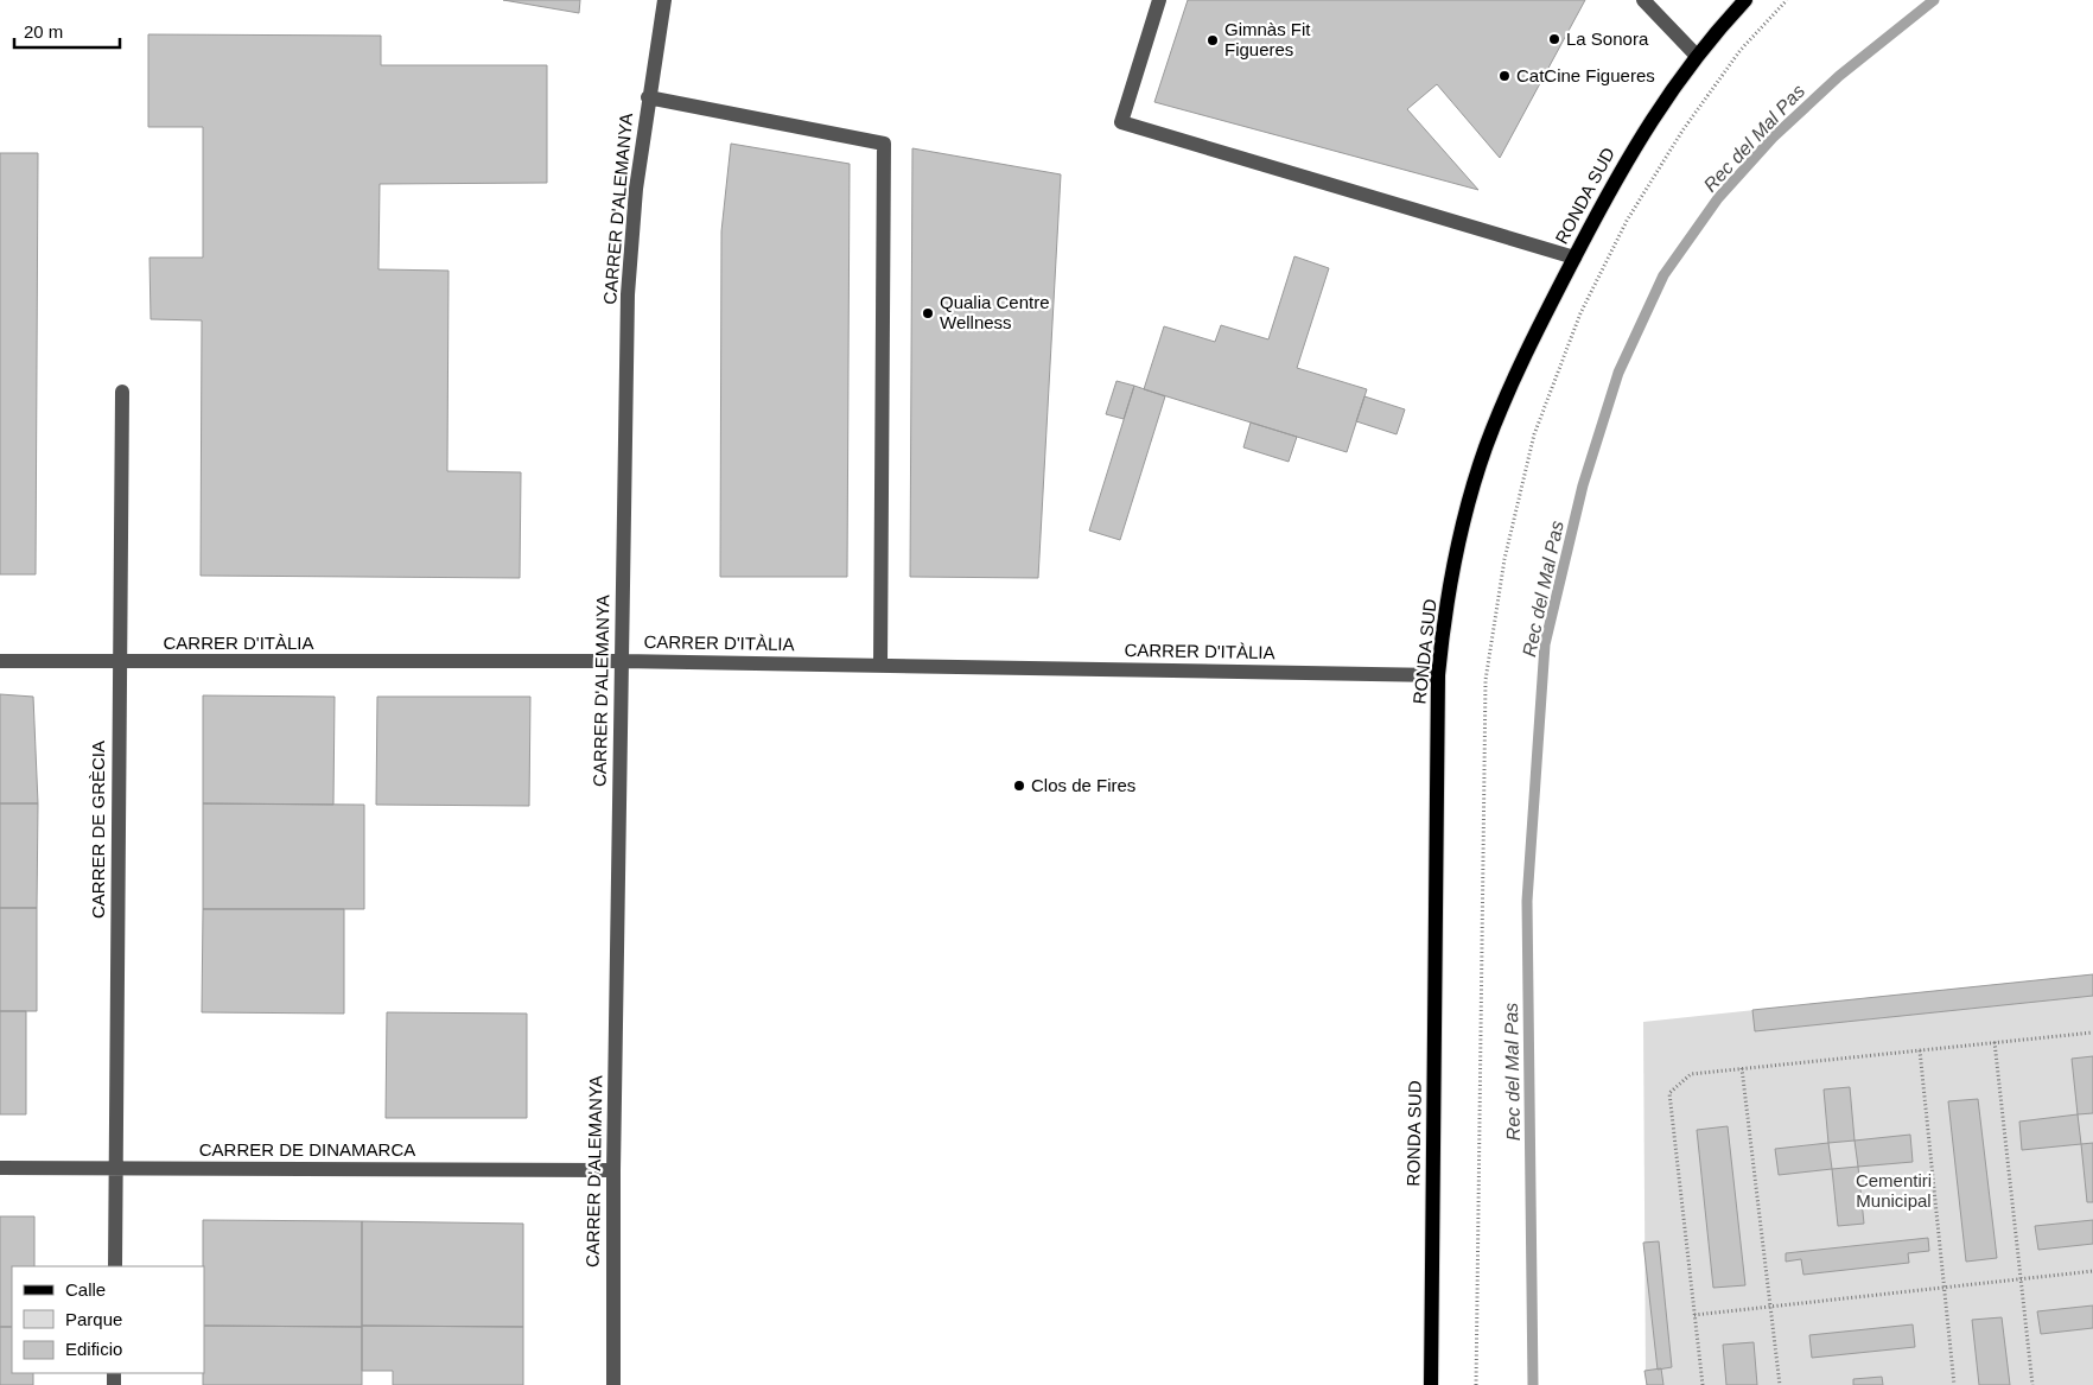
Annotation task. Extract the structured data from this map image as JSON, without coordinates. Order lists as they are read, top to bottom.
{
  "streets": {
    "main road": ["RONDA SUD"],
    "street": [
      "CARRER D'ALEMANYA",
      "CARRER D'ITÀLIA",
      "CARRER DE GRÈCIA",
      "CARRER DE DINAMARCA"
    ]
  },
  "crossings": [
    ["RONDA SUD", "CARRER D'ITÀLIA"],
    ["CARRER D'ALEMANYA", "CARRER D'ITÀLIA"],
    ["CARRER D'ALEMANYA", "CARRER DE DINAMARCA"],
    ["CARRER D'ITÀLIA", "CARRER DE GRÈCIA"],
    ["CARRER DE GRÈCIA", "CARRER DE DINAMARCA"]
  ],
  "water": ["Rec del Mal Pas"],
  "parks": ["Cementiri Municipal"],
  "places": [
    "La Sonora",
    "Gimnàs Fit Figueres",
    "CatCine Figueres",
    "Qualia Centre Wellness",
    "Clos de Fires"
  ],
  "legend": ["Calle", "Parque", "Edificio"],
  "scale_bar": "20 m"
}
